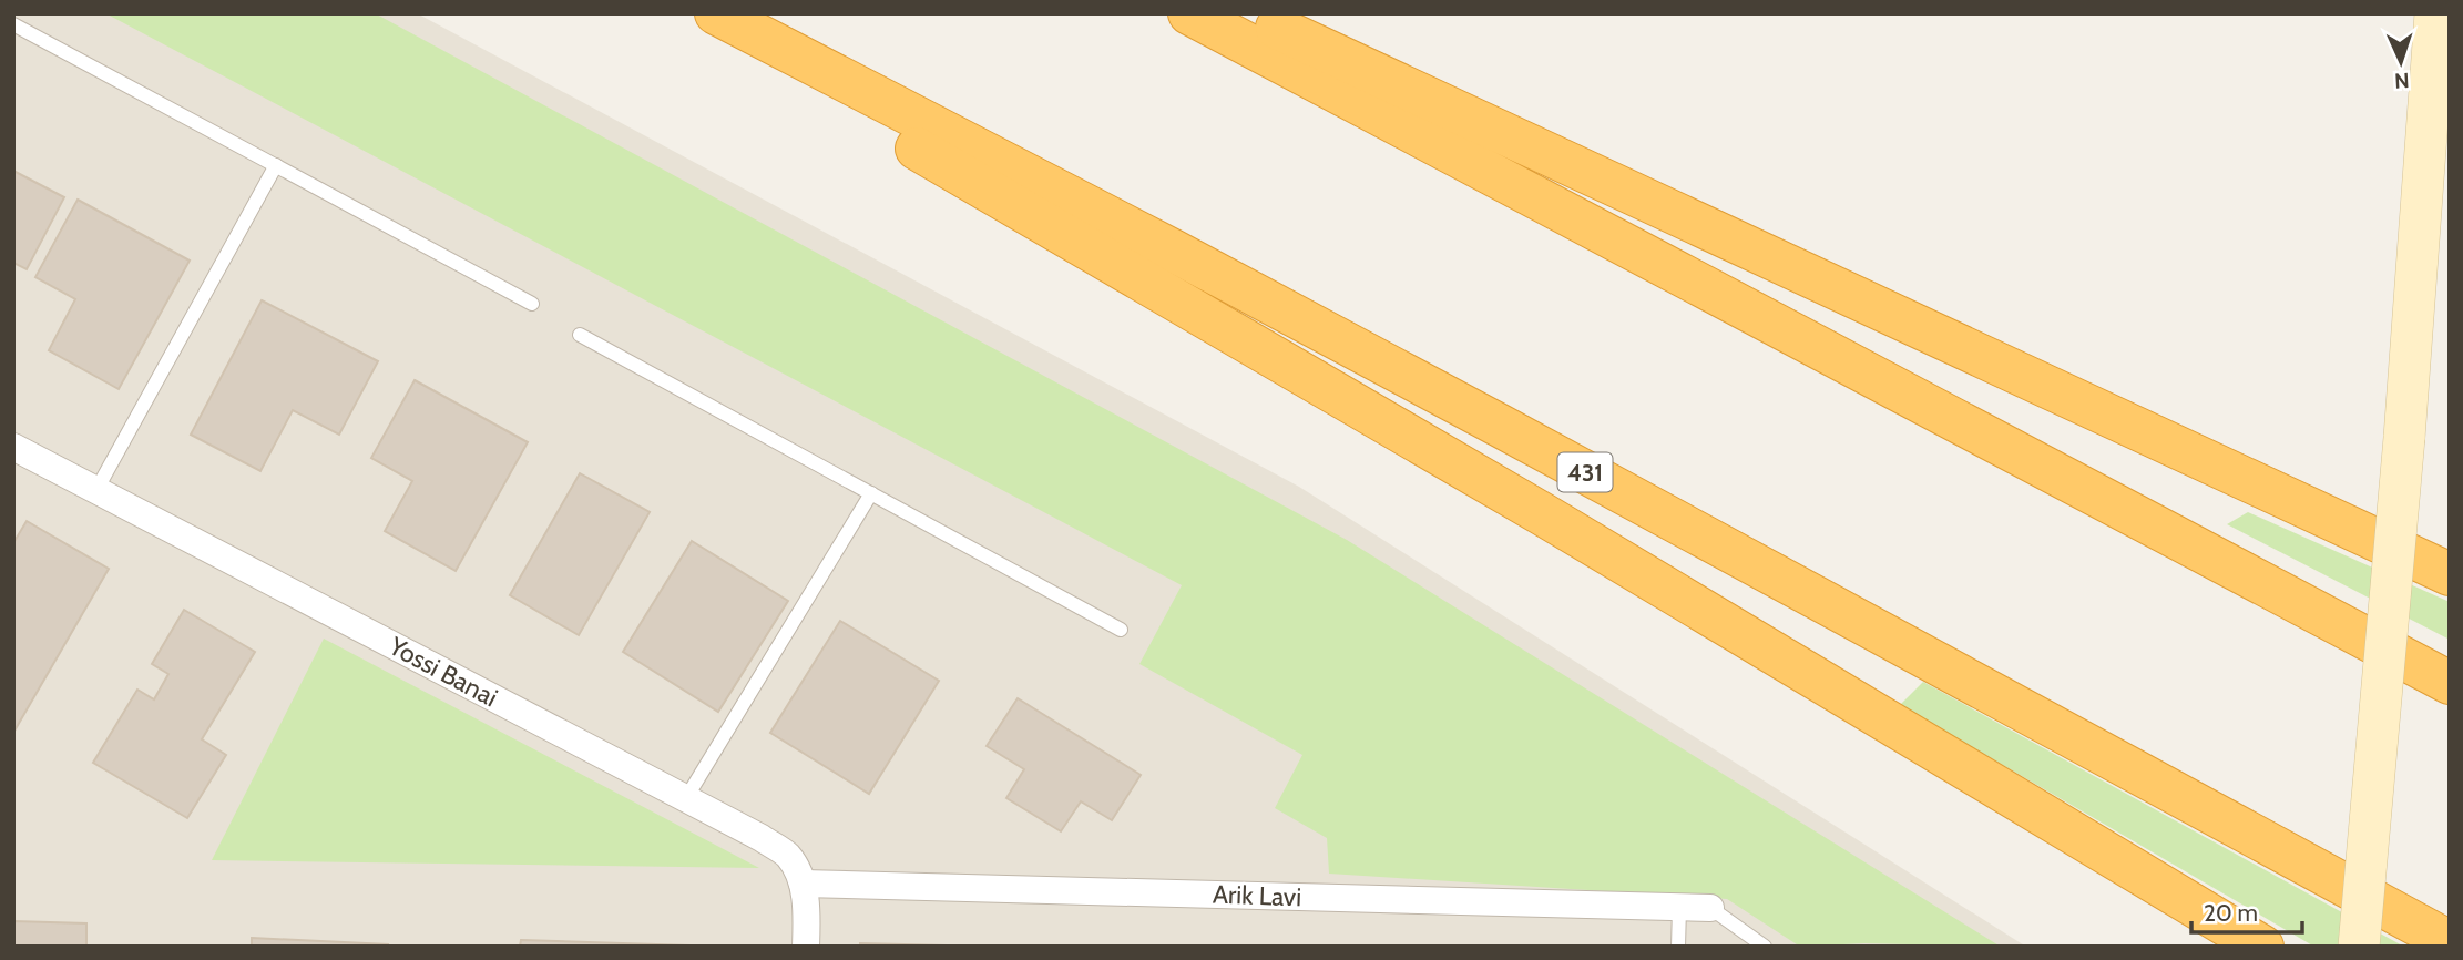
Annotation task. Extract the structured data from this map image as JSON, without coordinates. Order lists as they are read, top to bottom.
{
  "streets": {
    "highway": ["431"],
    "street": ["Yossi Banai", "Arik Lavi"]
  },
  "crossings": [
    ["Yossi Banai", "Arik Lavi"]
  ],
  "scale_bar": "20 m",
  "north": "bottom"
}
